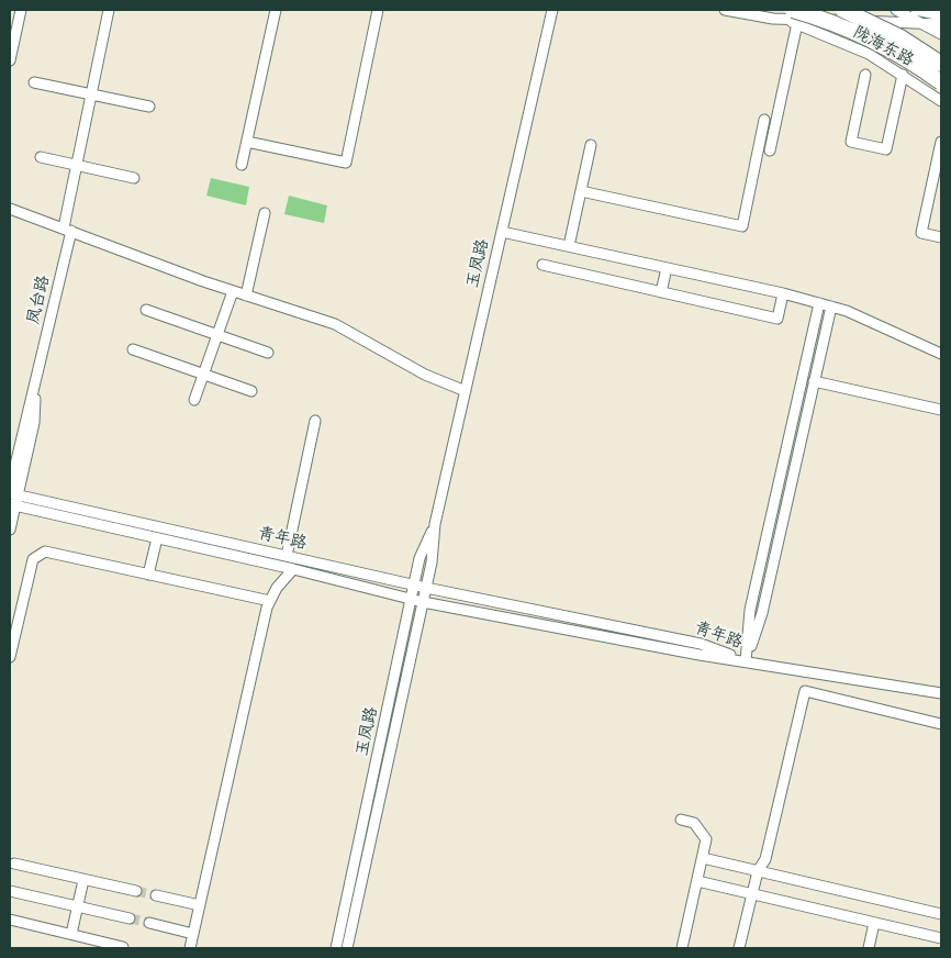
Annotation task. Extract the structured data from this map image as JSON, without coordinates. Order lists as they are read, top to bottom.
{
  "streets": {
    "street": [
      "陇海东路",
      "玉凤路",
      "凤台路",
      "青年路"
    ]
  },
  "crossings": [
    ["玉凤路", "青年路"],
    ["凤台路", "青年路"]
  ]
}
